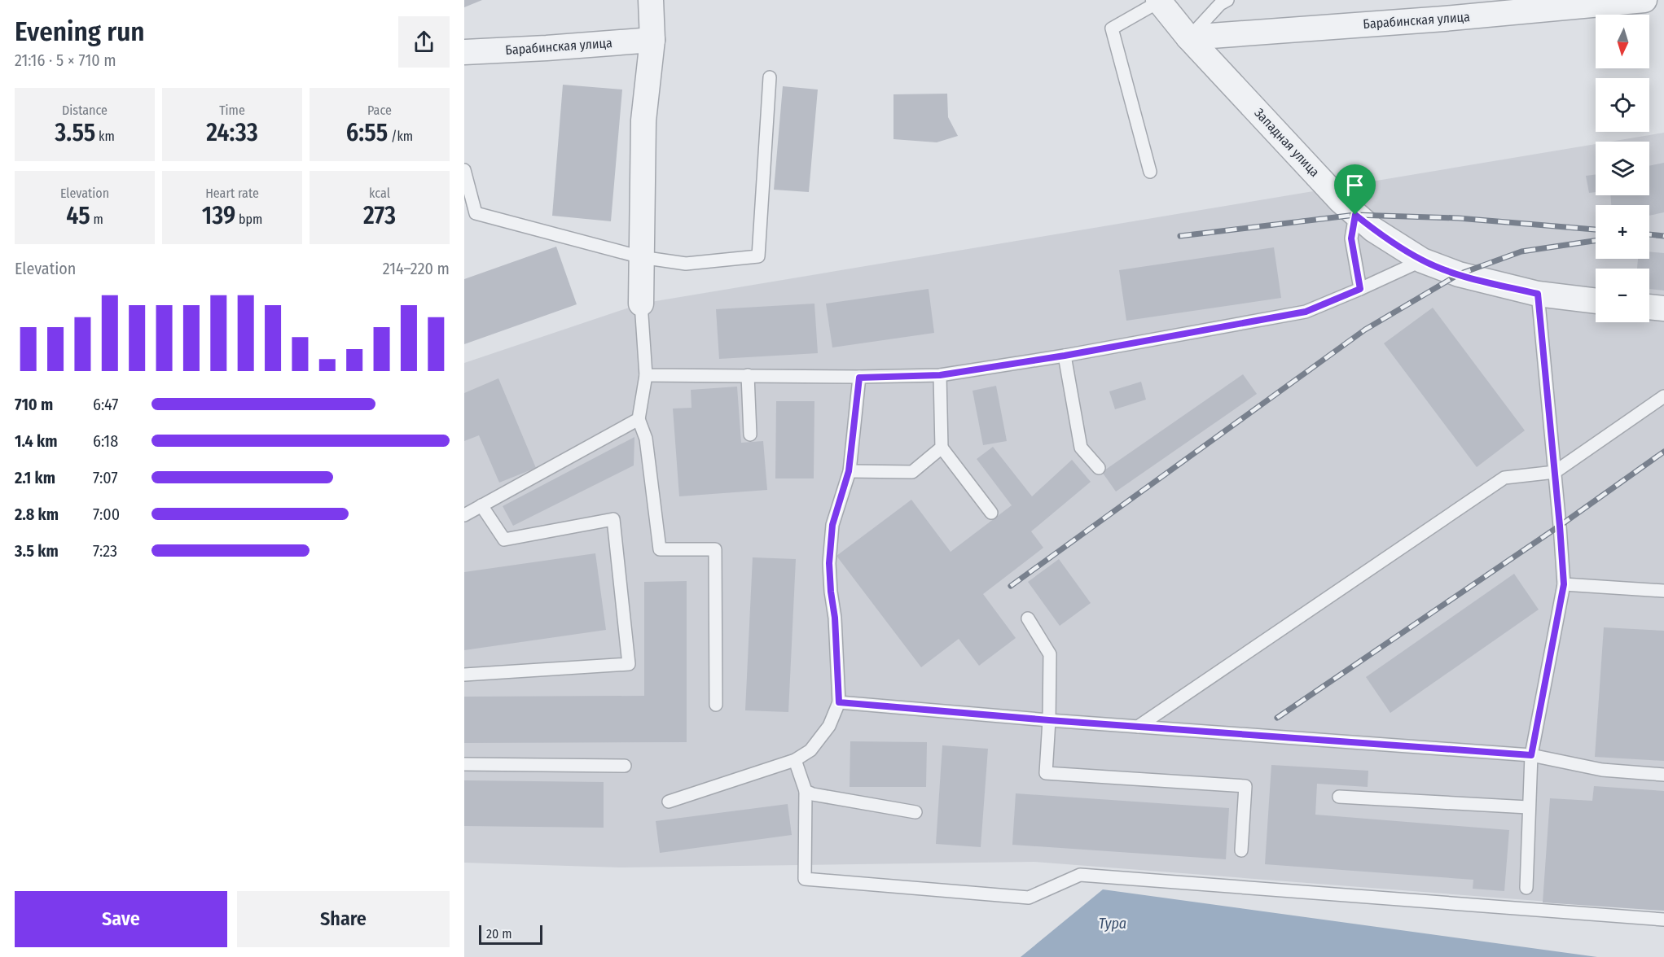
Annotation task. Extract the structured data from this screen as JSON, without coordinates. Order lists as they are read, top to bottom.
{
  "streets": {
    "street": ["Барабинская улица", "Западная улица"]
  },
  "crossings": [
    ["Барабинская улица", "Западная улица"]
  ],
  "water": ["Тура"],
  "scale_bar": "20 m",
  "north": "bottom",
  "page": {
    "heading": ["Evening run", "21:16 · 5 × 710 m"],
    "map_buttons": ["+", "−"],
    "stats": [
      ["Distance", "3.55 km"],
      ["Time", "24:33"],
      ["Pace", "6:55 /km"],
      ["Elevation", "45 m"],
      ["Heart rate", "139 bpm"],
      ["kcal", "273"]
    ],
    "chart": ["Elevation", "214–220 m"],
    "list": [
      {
        "name": "710 m",
        "note": "6:47"
      },
      {
        "name": "1.4 km",
        "note": "6:18"
      },
      {
        "name": "2.1 km",
        "note": "7:07"
      },
      {
        "name": "2.8 km",
        "note": "7:00"
      },
      {
        "name": "3.5 km",
        "note": "7:23"
      }
    ],
    "buttons": ["Save", "Share"],
    "scale": "20 m"
  }
}
